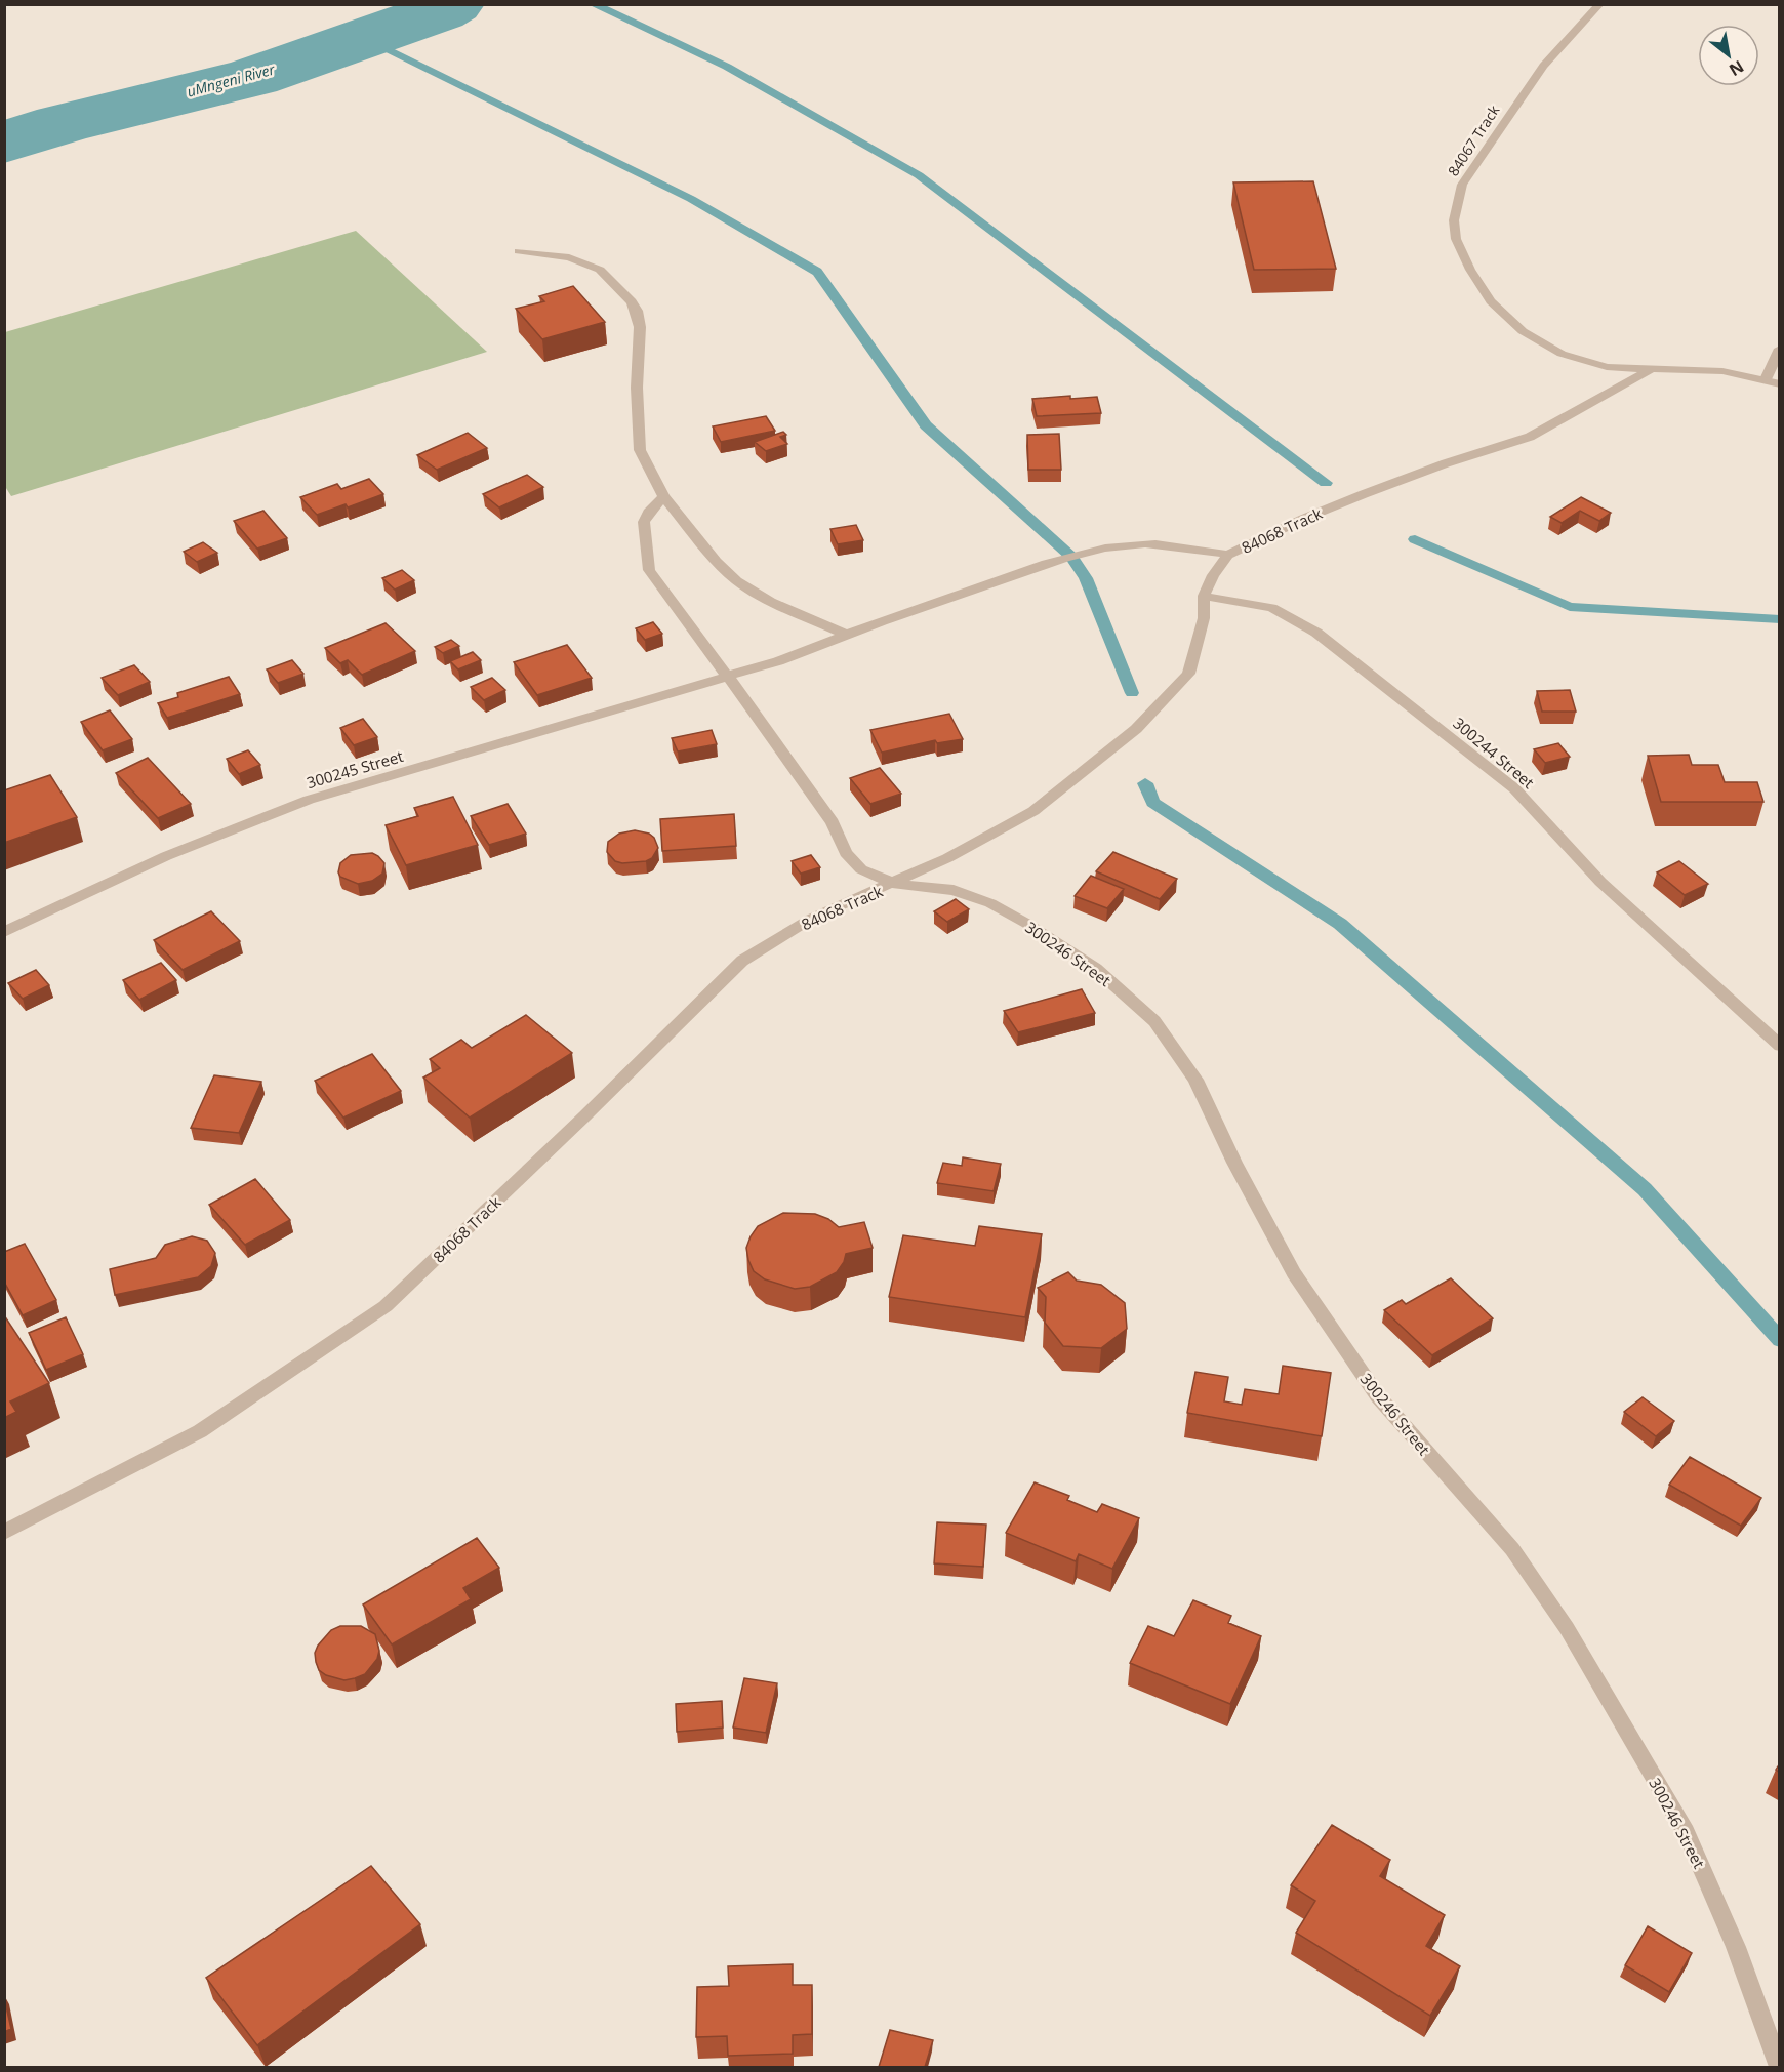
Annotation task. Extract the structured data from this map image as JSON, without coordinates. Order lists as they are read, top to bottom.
{
  "streets": {
    "street": [
      "84067 Track",
      "84068 Track",
      "300244 Street",
      "300245 Street",
      "300246 Street"
    ]
  },
  "crossings": [
    ["84067 Track", "84068 Track"],
    ["84068 Track", "300244 Street"],
    ["84068 Track", "300245 Street"],
    ["84068 Track", "300246 Street"]
  ],
  "water": ["uMngeni River"],
  "north": "bottom right"
}
